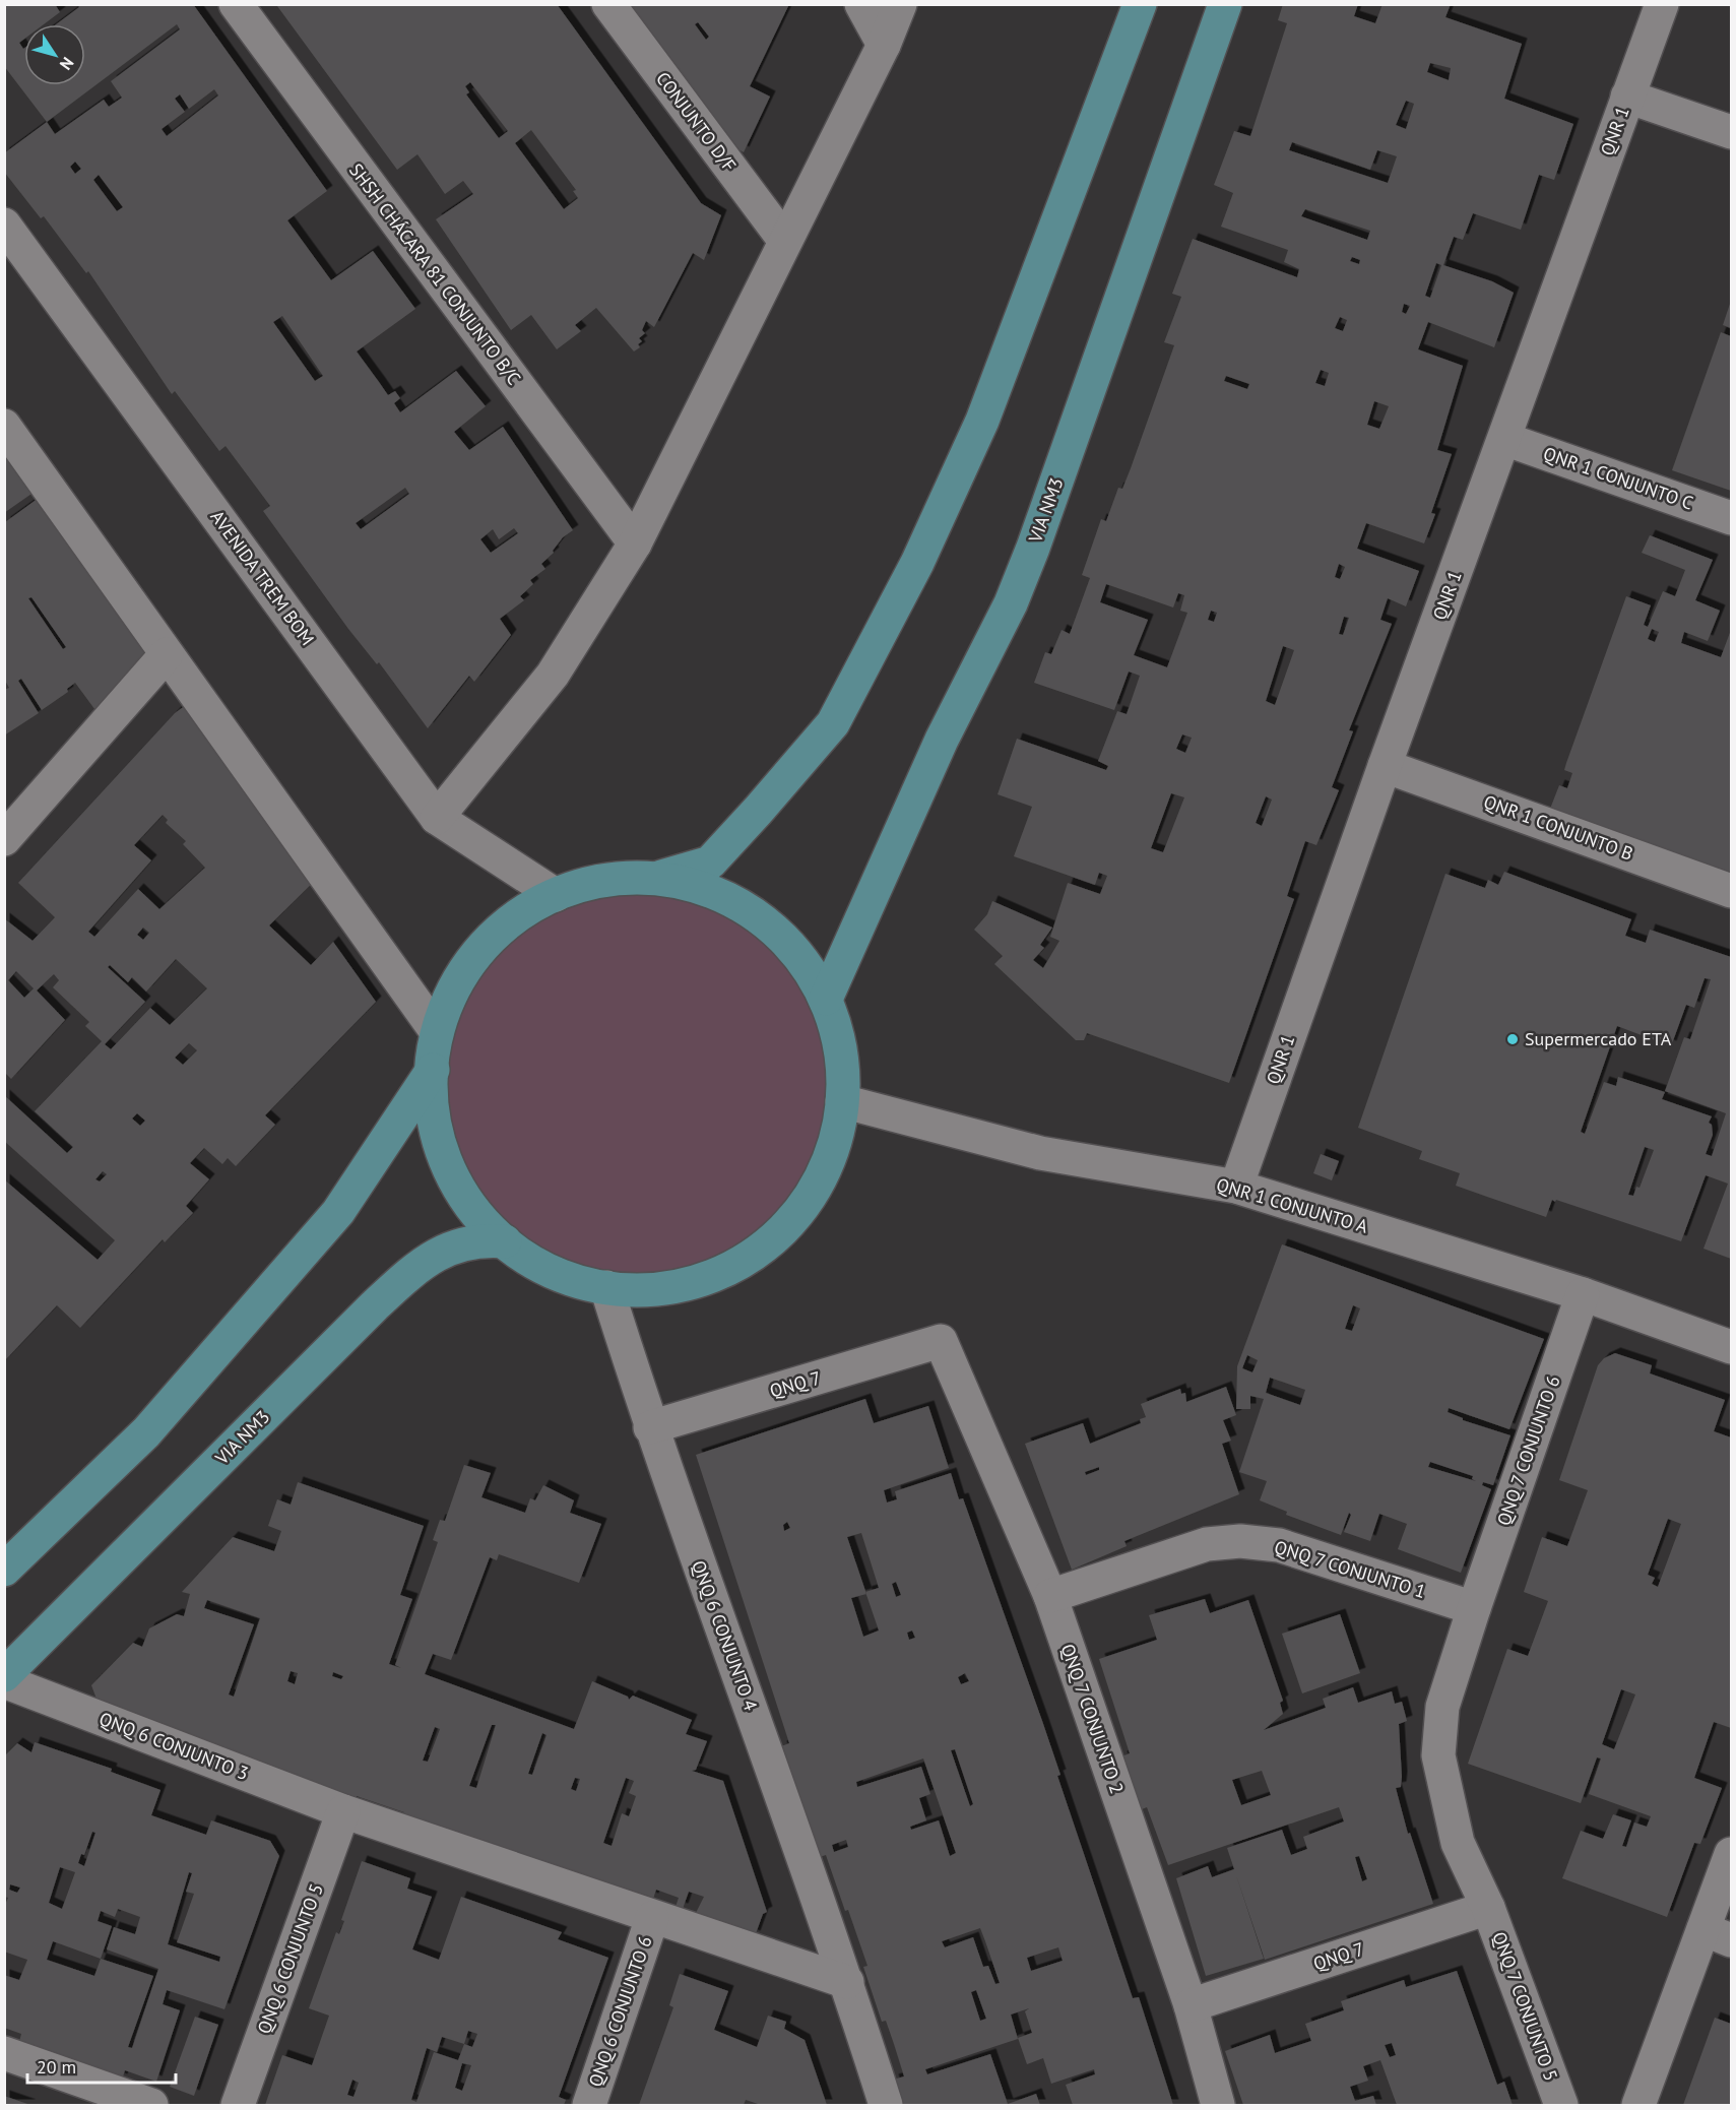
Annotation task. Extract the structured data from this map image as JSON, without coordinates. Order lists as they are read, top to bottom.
{
  "streets": {
    "main road": ["VIA NM3"],
    "street": [
      "CONJUNTO D/F",
      "QNR 1",
      "SHSH CHÁCARA 81 CONJUNTO B/C",
      "QNR 1 CONJUNTO C",
      "AVENIDA TREM BOM",
      "QNR 1 CONJUNTO B",
      "QNR 1 CONJUNTO A",
      "QNQ 7",
      "QNQ 7 CONJUNTO 6",
      "QNQ 7 CONJUNTO 1",
      "QNQ 6 CONJUNTO 4",
      "QNQ 7 CONJUNTO 2",
      "QNQ 6 CONJUNTO 3",
      "QNQ 6 CONJUNTO 5",
      "QNQ 7 CONJUNTO 5",
      "QNQ 6 CONJUNTO 6"
    ]
  },
  "crossings": [
    ["QNR 1", "QNR 1 CONJUNTO C"],
    ["QNR 1", "QNR 1 CONJUNTO B"],
    ["QNR 1", "QNR 1 CONJUNTO A"],
    ["QNR 1 CONJUNTO A", "QNQ 7 CONJUNTO 6"],
    ["QNQ 7", "QNQ 7 CONJUNTO 6"],
    ["QNQ 7", "QNQ 6 CONJUNTO 4"],
    ["QNQ 7", "QNQ 7 CONJUNTO 2"],
    ["QNQ 7", "QNQ 7 CONJUNTO 5"],
    ["QNQ 7 CONJUNTO 6", "QNQ 7 CONJUNTO 1"],
    ["QNQ 7 CONJUNTO 6", "QNQ 7 CONJUNTO 5"],
    ["QNQ 7 CONJUNTO 1", "QNQ 7 CONJUNTO 2"],
    ["QNQ 6 CONJUNTO 3", "QNQ 6 CONJUNTO 5"]
  ],
  "places": ["Supermercado ETA"],
  "scale_bar": "20 m",
  "north": "bottom right"
}
